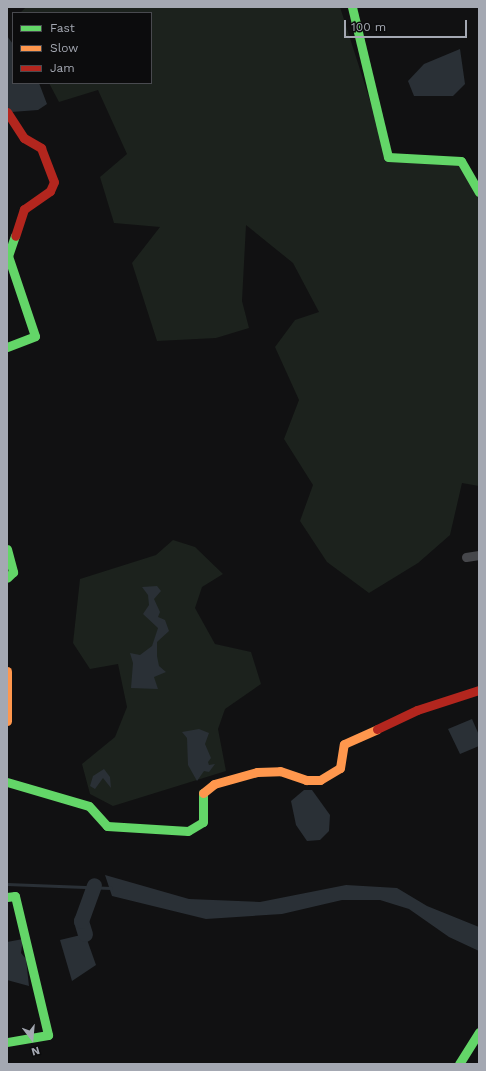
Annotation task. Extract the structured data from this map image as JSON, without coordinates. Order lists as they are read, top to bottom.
{
  "legend": ["Fast", "Slow", "Jam"],
  "scale_bar": "100 m",
  "north": "bottom"
}
